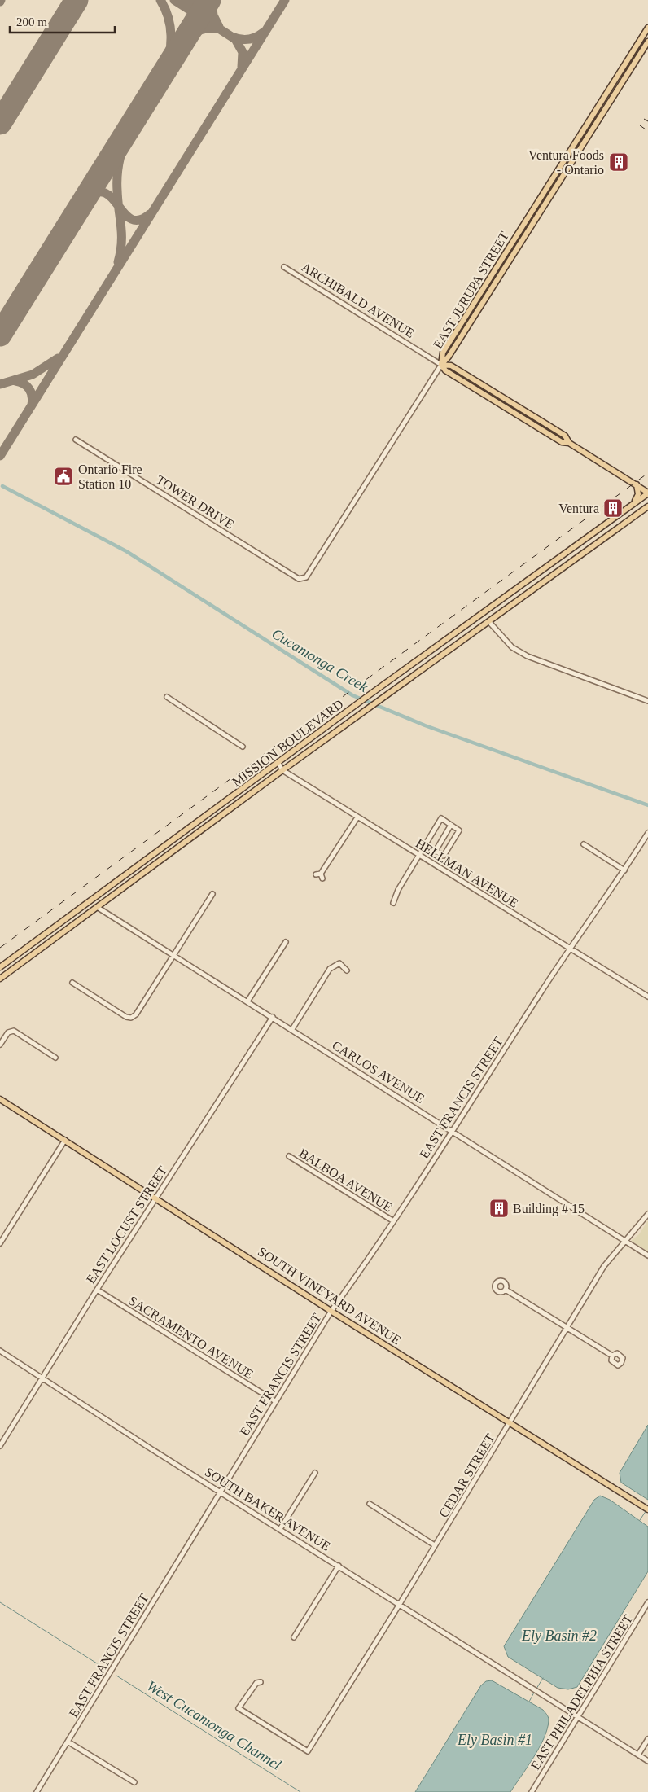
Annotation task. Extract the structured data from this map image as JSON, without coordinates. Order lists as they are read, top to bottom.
{
  "streets": {
    "main road": [
      "EAST JURUPA STREET",
      "ARCHIBALD AVENUE",
      "MISSION BOULEVARD",
      "SOUTH VINEYARD AVENUE"
    ],
    "street": [
      "TOWER DRIVE",
      "HELLMAN AVENUE",
      "CARLOS AVENUE",
      "EAST FRANCIS STREET",
      "BALBOA AVENUE",
      "EAST LOCUST STREET",
      "SACRAMENTO AVENUE",
      "CEDAR STREET",
      "SOUTH BAKER AVENUE",
      "EAST PHILADELPHIA STREET"
    ]
  },
  "crossings": [
    ["EAST JURUPA STREET", "ARCHIBALD AVENUE"],
    ["EAST JURUPA STREET", "TOWER DRIVE"],
    ["ARCHIBALD AVENUE", "TOWER DRIVE"],
    ["ARCHIBALD AVENUE", "MISSION BOULEVARD"],
    ["MISSION BOULEVARD", "HELLMAN AVENUE"],
    ["MISSION BOULEVARD", "CARLOS AVENUE"],
    ["HELLMAN AVENUE", "EAST FRANCIS STREET"],
    ["CARLOS AVENUE", "EAST FRANCIS STREET"],
    ["CARLOS AVENUE", "EAST LOCUST STREET"],
    ["CARLOS AVENUE", "CEDAR STREET"],
    ["EAST FRANCIS STREET", "BALBOA AVENUE"],
    ["EAST FRANCIS STREET", "SOUTH VINEYARD AVENUE"],
    ["EAST FRANCIS STREET", "SACRAMENTO AVENUE"],
    ["EAST FRANCIS STREET", "SOUTH BAKER AVENUE"],
    ["EAST LOCUST STREET", "SOUTH VINEYARD AVENUE"],
    ["EAST LOCUST STREET", "SACRAMENTO AVENUE"],
    ["EAST LOCUST STREET", "SOUTH BAKER AVENUE"],
    ["SOUTH VINEYARD AVENUE", "CEDAR STREET"],
    ["CEDAR STREET", "SOUTH BAKER AVENUE"],
    ["SOUTH BAKER AVENUE", "EAST PHILADELPHIA STREET"]
  ],
  "water": [
    "Cucamonga Creek",
    "Ely Basin #2",
    "West Cucamonga Channel",
    "Ely Basin #1"
  ],
  "places": {
    "building": ["Ventura Foods - Ontario", "Ventura", "Building # 15"],
    "public building": ["Ontario Fire Station 10"]
  },
  "scale_bar": "200 m"
}
